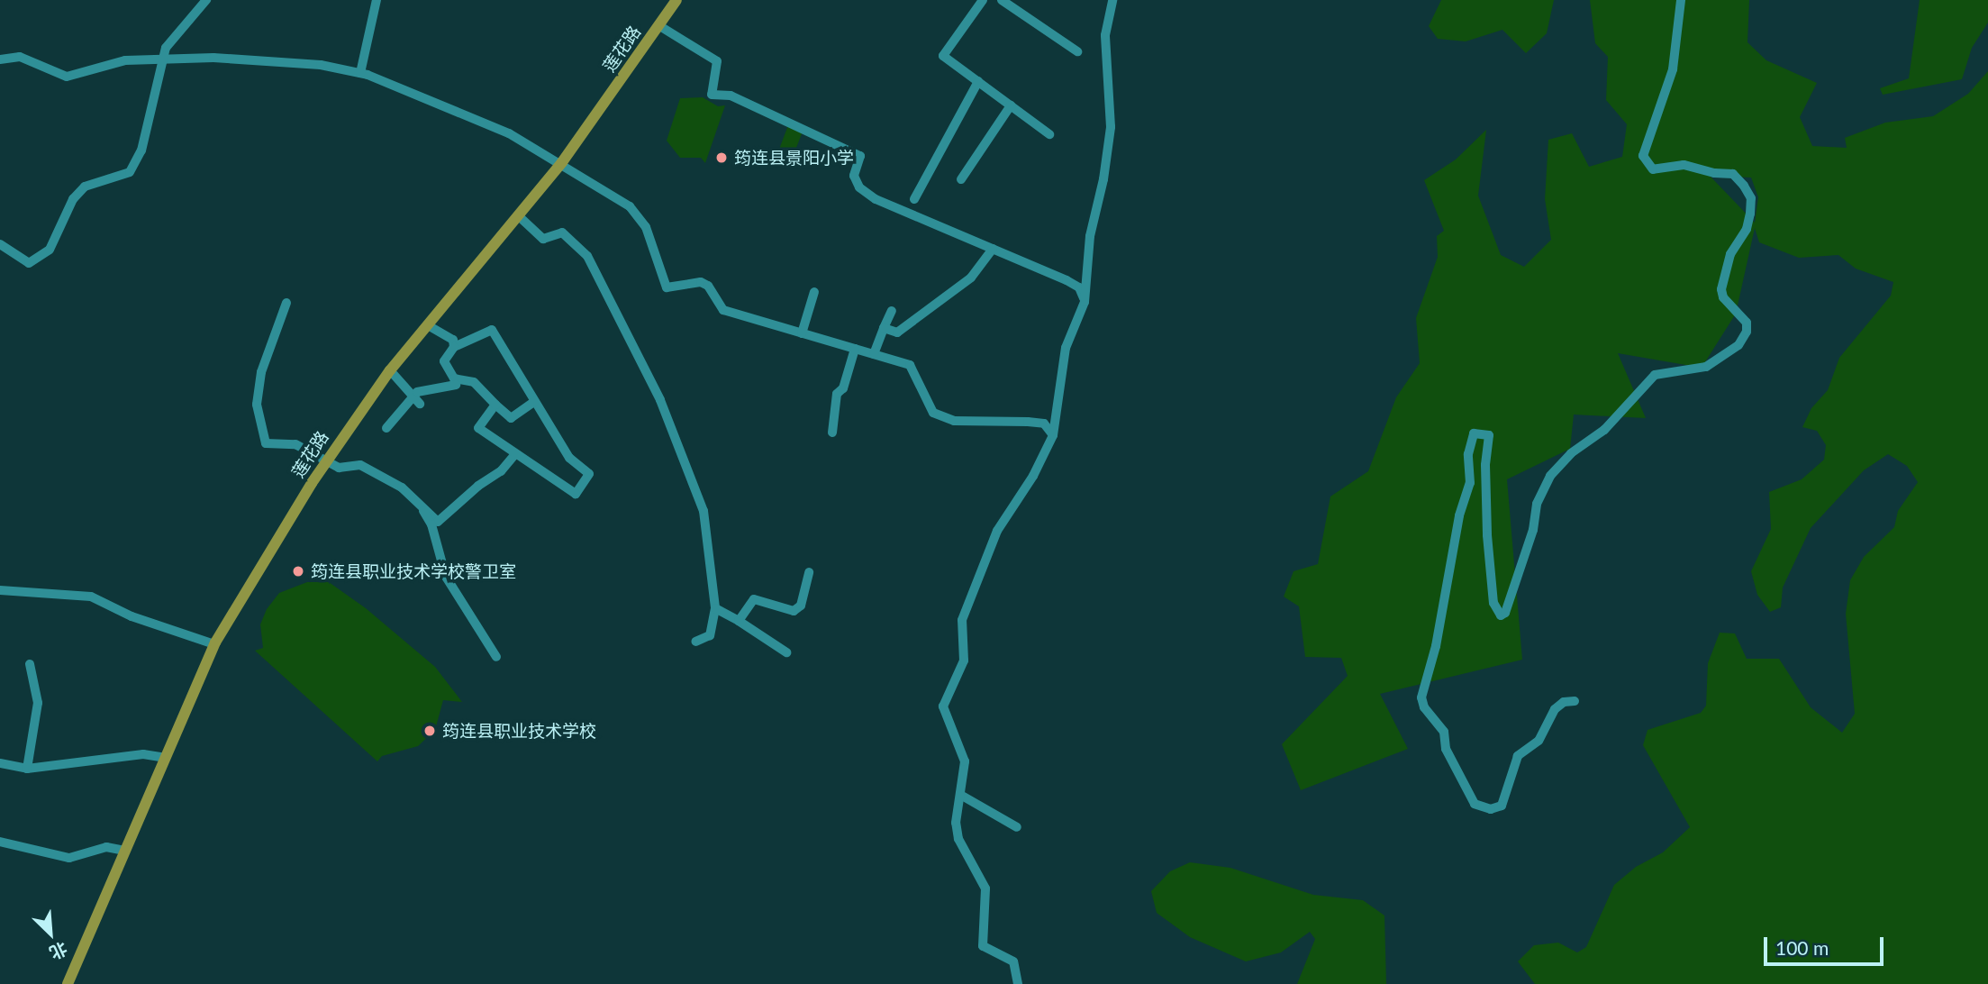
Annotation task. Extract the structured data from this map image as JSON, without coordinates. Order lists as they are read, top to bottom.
{
  "streets": {
    "main road": ["莲花路"]
  },
  "places": ["筠连县景阳小学", "筠连县职业技术学校警卫室", "筠连县职业技术学校"],
  "scale_bar": "100 m",
  "north": "bottom right"
}
